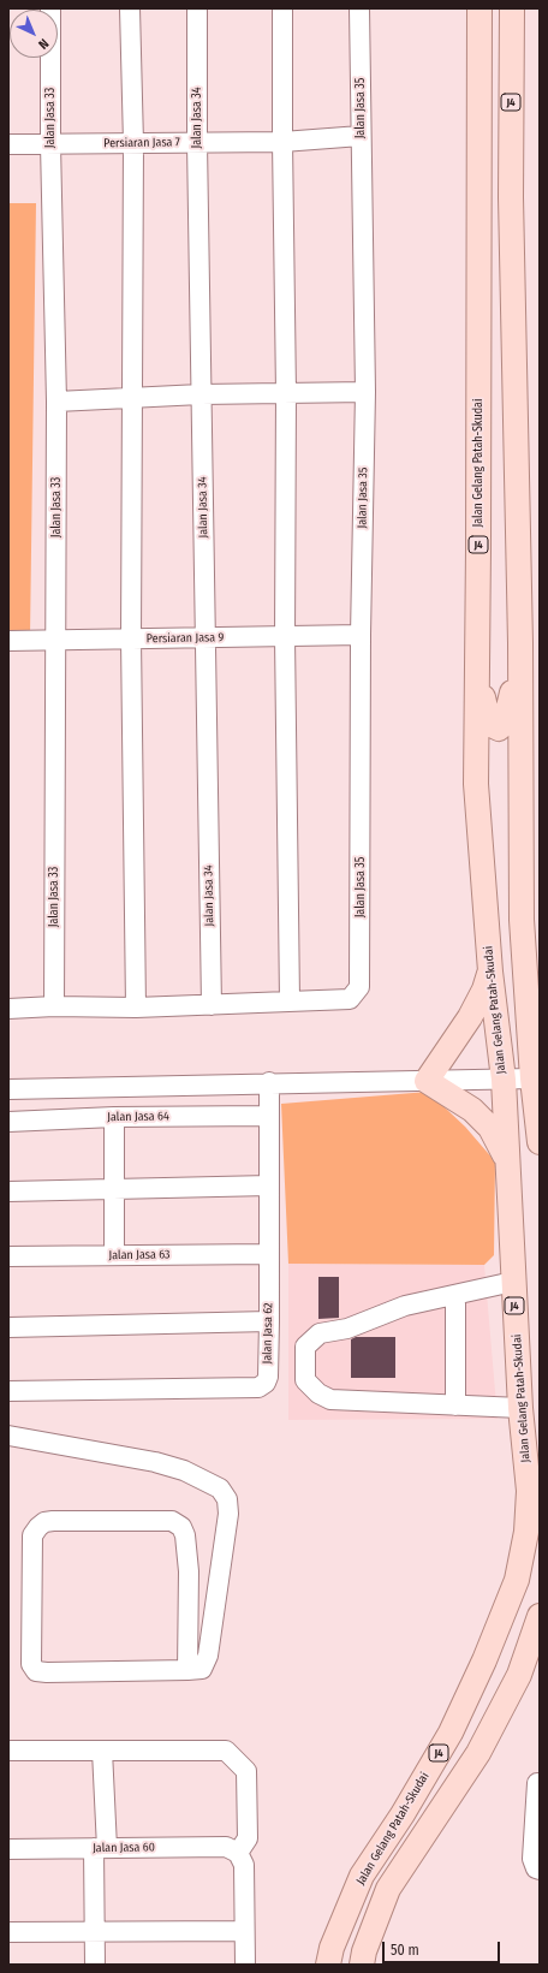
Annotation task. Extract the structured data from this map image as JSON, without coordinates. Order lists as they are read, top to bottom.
{
  "streets": {
    "main road": ["J4", "Jalan Gelang Patah-Skudai"],
    "street": [
      "Jalan Jasa 35",
      "Jalan Jasa 33",
      "Jalan Jasa 34",
      "Persiaran Jasa 7",
      "Persiaran Jasa 9",
      "Jalan Jasa 64",
      "Jalan Jasa 63",
      "Jalan Jasa 62",
      "Jalan Jasa 60"
    ]
  },
  "crossings": [
    ["Jalan Jasa 35", "Persiaran Jasa 7"],
    ["Jalan Jasa 35", "Persiaran Jasa 9"],
    ["Jalan Jasa 33", "Persiaran Jasa 7"],
    ["Jalan Jasa 33", "Persiaran Jasa 9"],
    ["Jalan Jasa 34", "Persiaran Jasa 7"],
    ["Jalan Jasa 34", "Persiaran Jasa 9"],
    ["Jalan Jasa 64", "Jalan Jasa 62"],
    ["Jalan Jasa 63", "Jalan Jasa 62"]
  ],
  "scale_bar": "50 m",
  "north": "bottom right"
}
